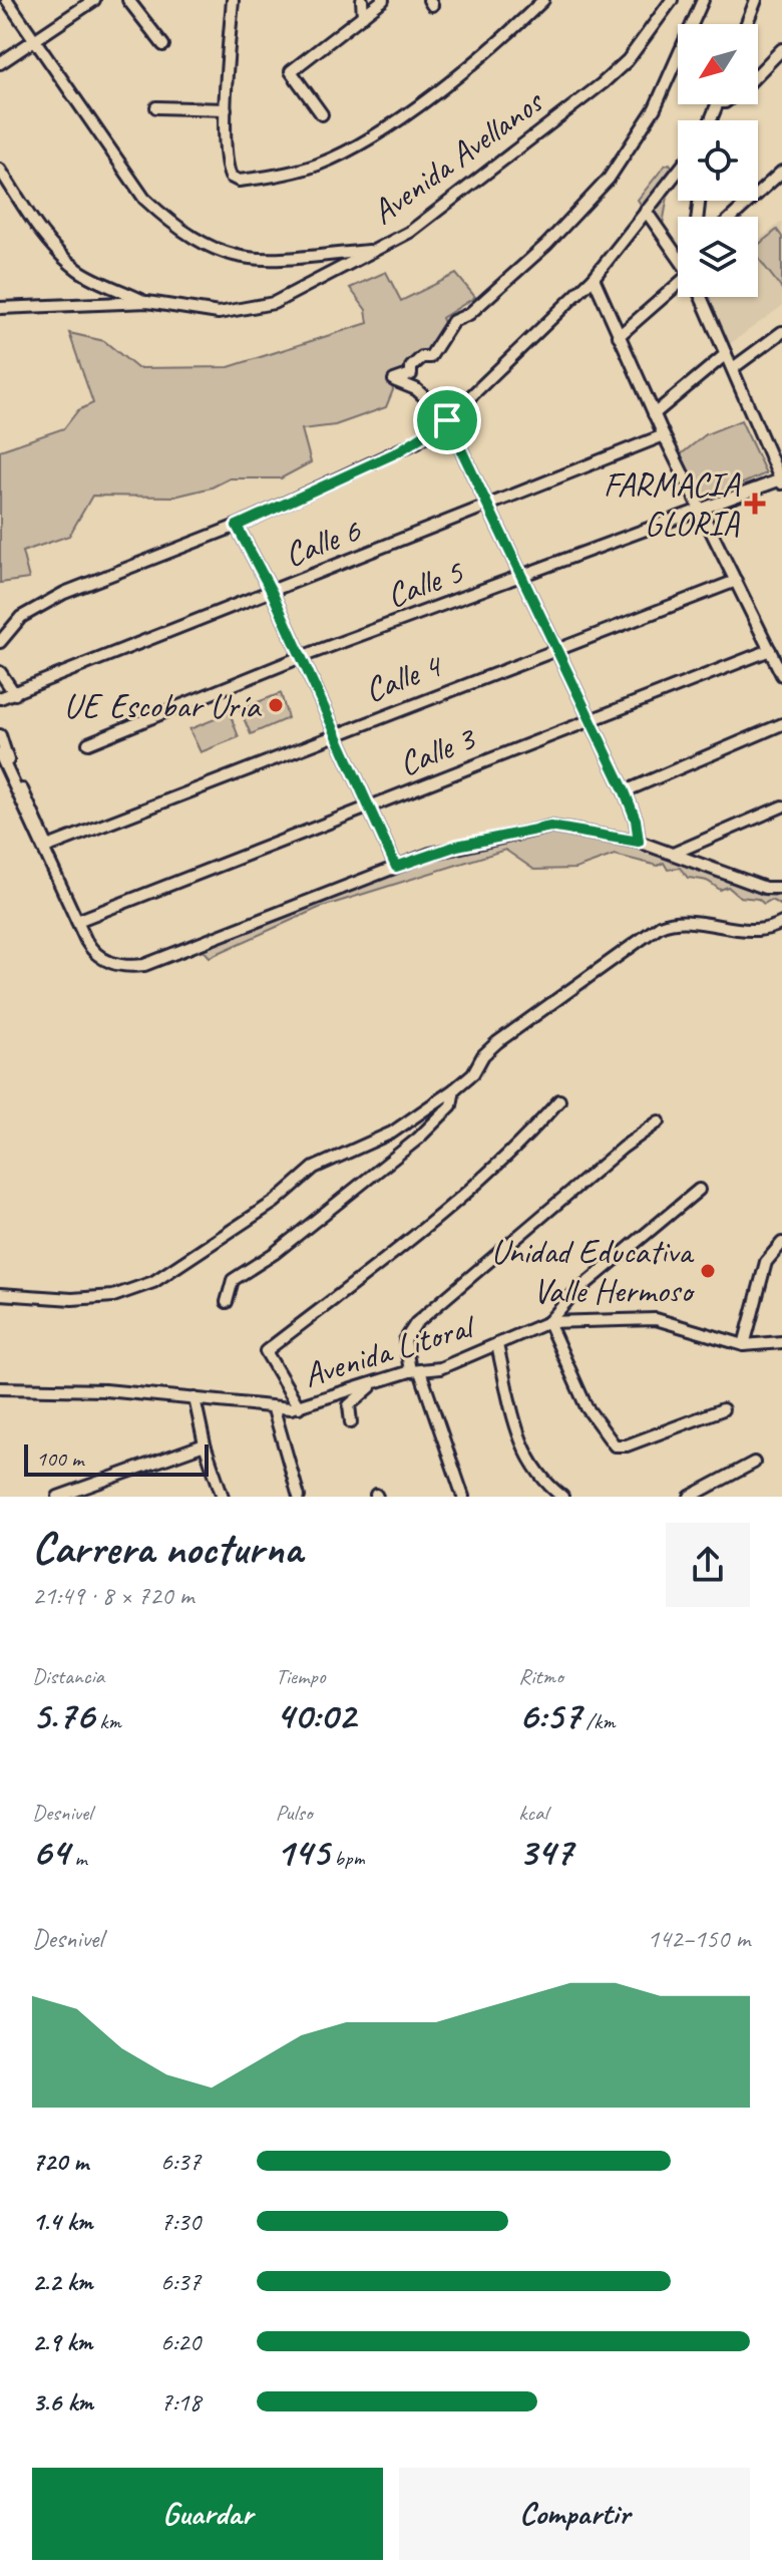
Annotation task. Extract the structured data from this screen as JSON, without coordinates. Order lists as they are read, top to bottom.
{
  "streets": {
    "street": [
      "Avenida Avellanos",
      "Calle 6",
      "Calle 5",
      "Calle 4",
      "Calle 3",
      "Avenida Litoral"
    ]
  },
  "places": {
    "health": ["FARMACIA GLORIA"],
    "other": ["UE Escobar Uría", "Unidad Educativa Valle Hermoso"]
  },
  "scale_bar": "100 m",
  "north": "bottom left",
  "page": {
    "scale": "100 m",
    "heading": ["Carrera nocturna", "21:49 · 8 × 720 m"],
    "stats": [
      ["Distancia", "5.76 km"],
      ["Tiempo", "40:02"],
      ["Ritmo", "6:57 /km"],
      ["Desnivel", "64 m"],
      ["Pulso", "145 bpm"],
      ["kcal", "347"]
    ],
    "chart": ["Desnivel", "142–150 m"],
    "list": [
      {
        "name": "720 m",
        "note": "6:37"
      },
      {
        "name": "1.4 km",
        "note": "7:30"
      },
      {
        "name": "2.2 km",
        "note": "6:37"
      },
      {
        "name": "2.9 km",
        "note": "6:20"
      },
      {
        "name": "3.6 km",
        "note": "7:18"
      }
    ],
    "buttons": ["Guardar", "Compartir"]
  }
}
